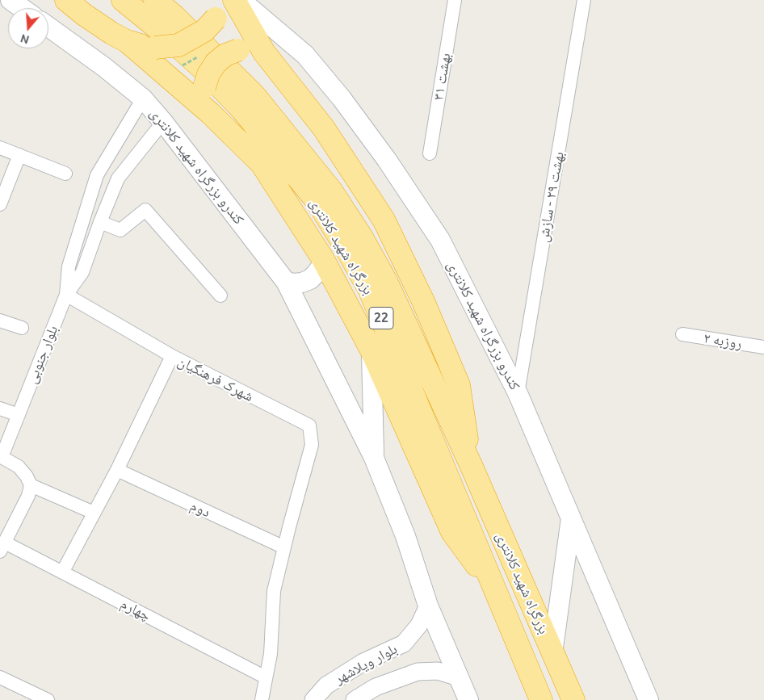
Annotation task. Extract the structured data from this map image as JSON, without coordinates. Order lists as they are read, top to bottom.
{
  "streets": {
    "highway": ["بزرگراه شهید کلانتری", "22"],
    "main road": ["کندرو بزرگراه شهید کلانتری"],
    "street": [
      "بهشت ۳۱",
      "بهشت ۲۹ - سازش",
      "۲ روزبه",
      "بلوار جنوبی",
      "شهرک فرهنگیان",
      "دوم",
      "چهارم",
      "بلوار ویلاشهر"
    ]
  },
  "crossings": [
    ["کندرو بزرگراه شهید کلانتری", "بهشت ۲۹ - سازش"],
    ["کندرو بزرگراه شهید کلانتری", "بلوار ویلاشهر"],
    ["بلوار جنوبی", "شهرک فرهنگیان"],
    ["شهرک فرهنگیان", "دوم"],
    ["شهرک فرهنگیان", "چهارم"]
  ],
  "north": "bottom"
}
